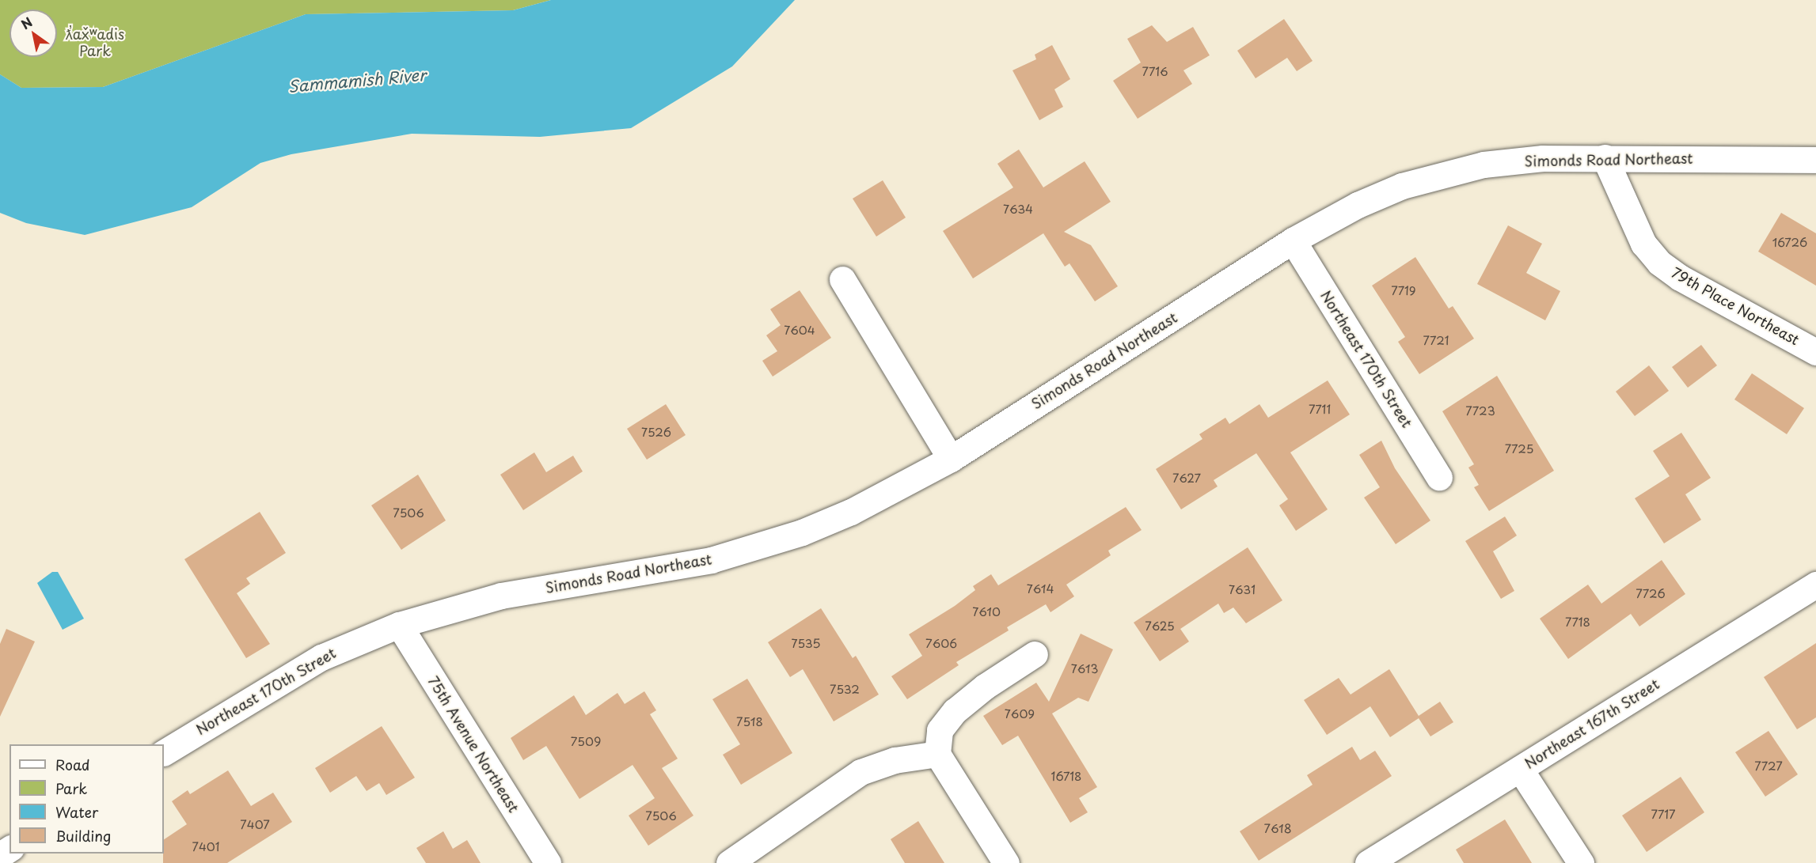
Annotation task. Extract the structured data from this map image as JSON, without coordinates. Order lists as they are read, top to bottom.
{
  "streets": {
    "street": [
      "Simonds Road Northeast",
      "79th Place Northeast",
      "Northeast 170th Street",
      "Northeast 167th Street",
      "75th Avenue Northeast"
    ]
  },
  "crossings": [
    ["Simonds Road Northeast", "79th Place Northeast"],
    ["Simonds Road Northeast", "Northeast 170th Street"],
    ["Simonds Road Northeast", "75th Avenue Northeast"],
    ["Northeast 170th Street", "75th Avenue Northeast"]
  ],
  "water": ["Sammamish River"],
  "parks": ["ƛ̕ax̌ʷadis Park"],
  "house_numbers": [
    "7716",
    "7634",
    "16726",
    "7719",
    "7604",
    "7721",
    "7711",
    "7723",
    "7526",
    "7725",
    "7627",
    "7506",
    "7614",
    "7631",
    "7726",
    "7610",
    "7718",
    "7625",
    "7535",
    "7606",
    "7613",
    "7532",
    "7609",
    "7518",
    "7509",
    "7727",
    "16718",
    "7717",
    "7506",
    "7407",
    "7618",
    "7401"
  ],
  "legend": [
    "Road",
    "Park",
    "Water",
    "Building"
  ],
  "north": "top left"
}
